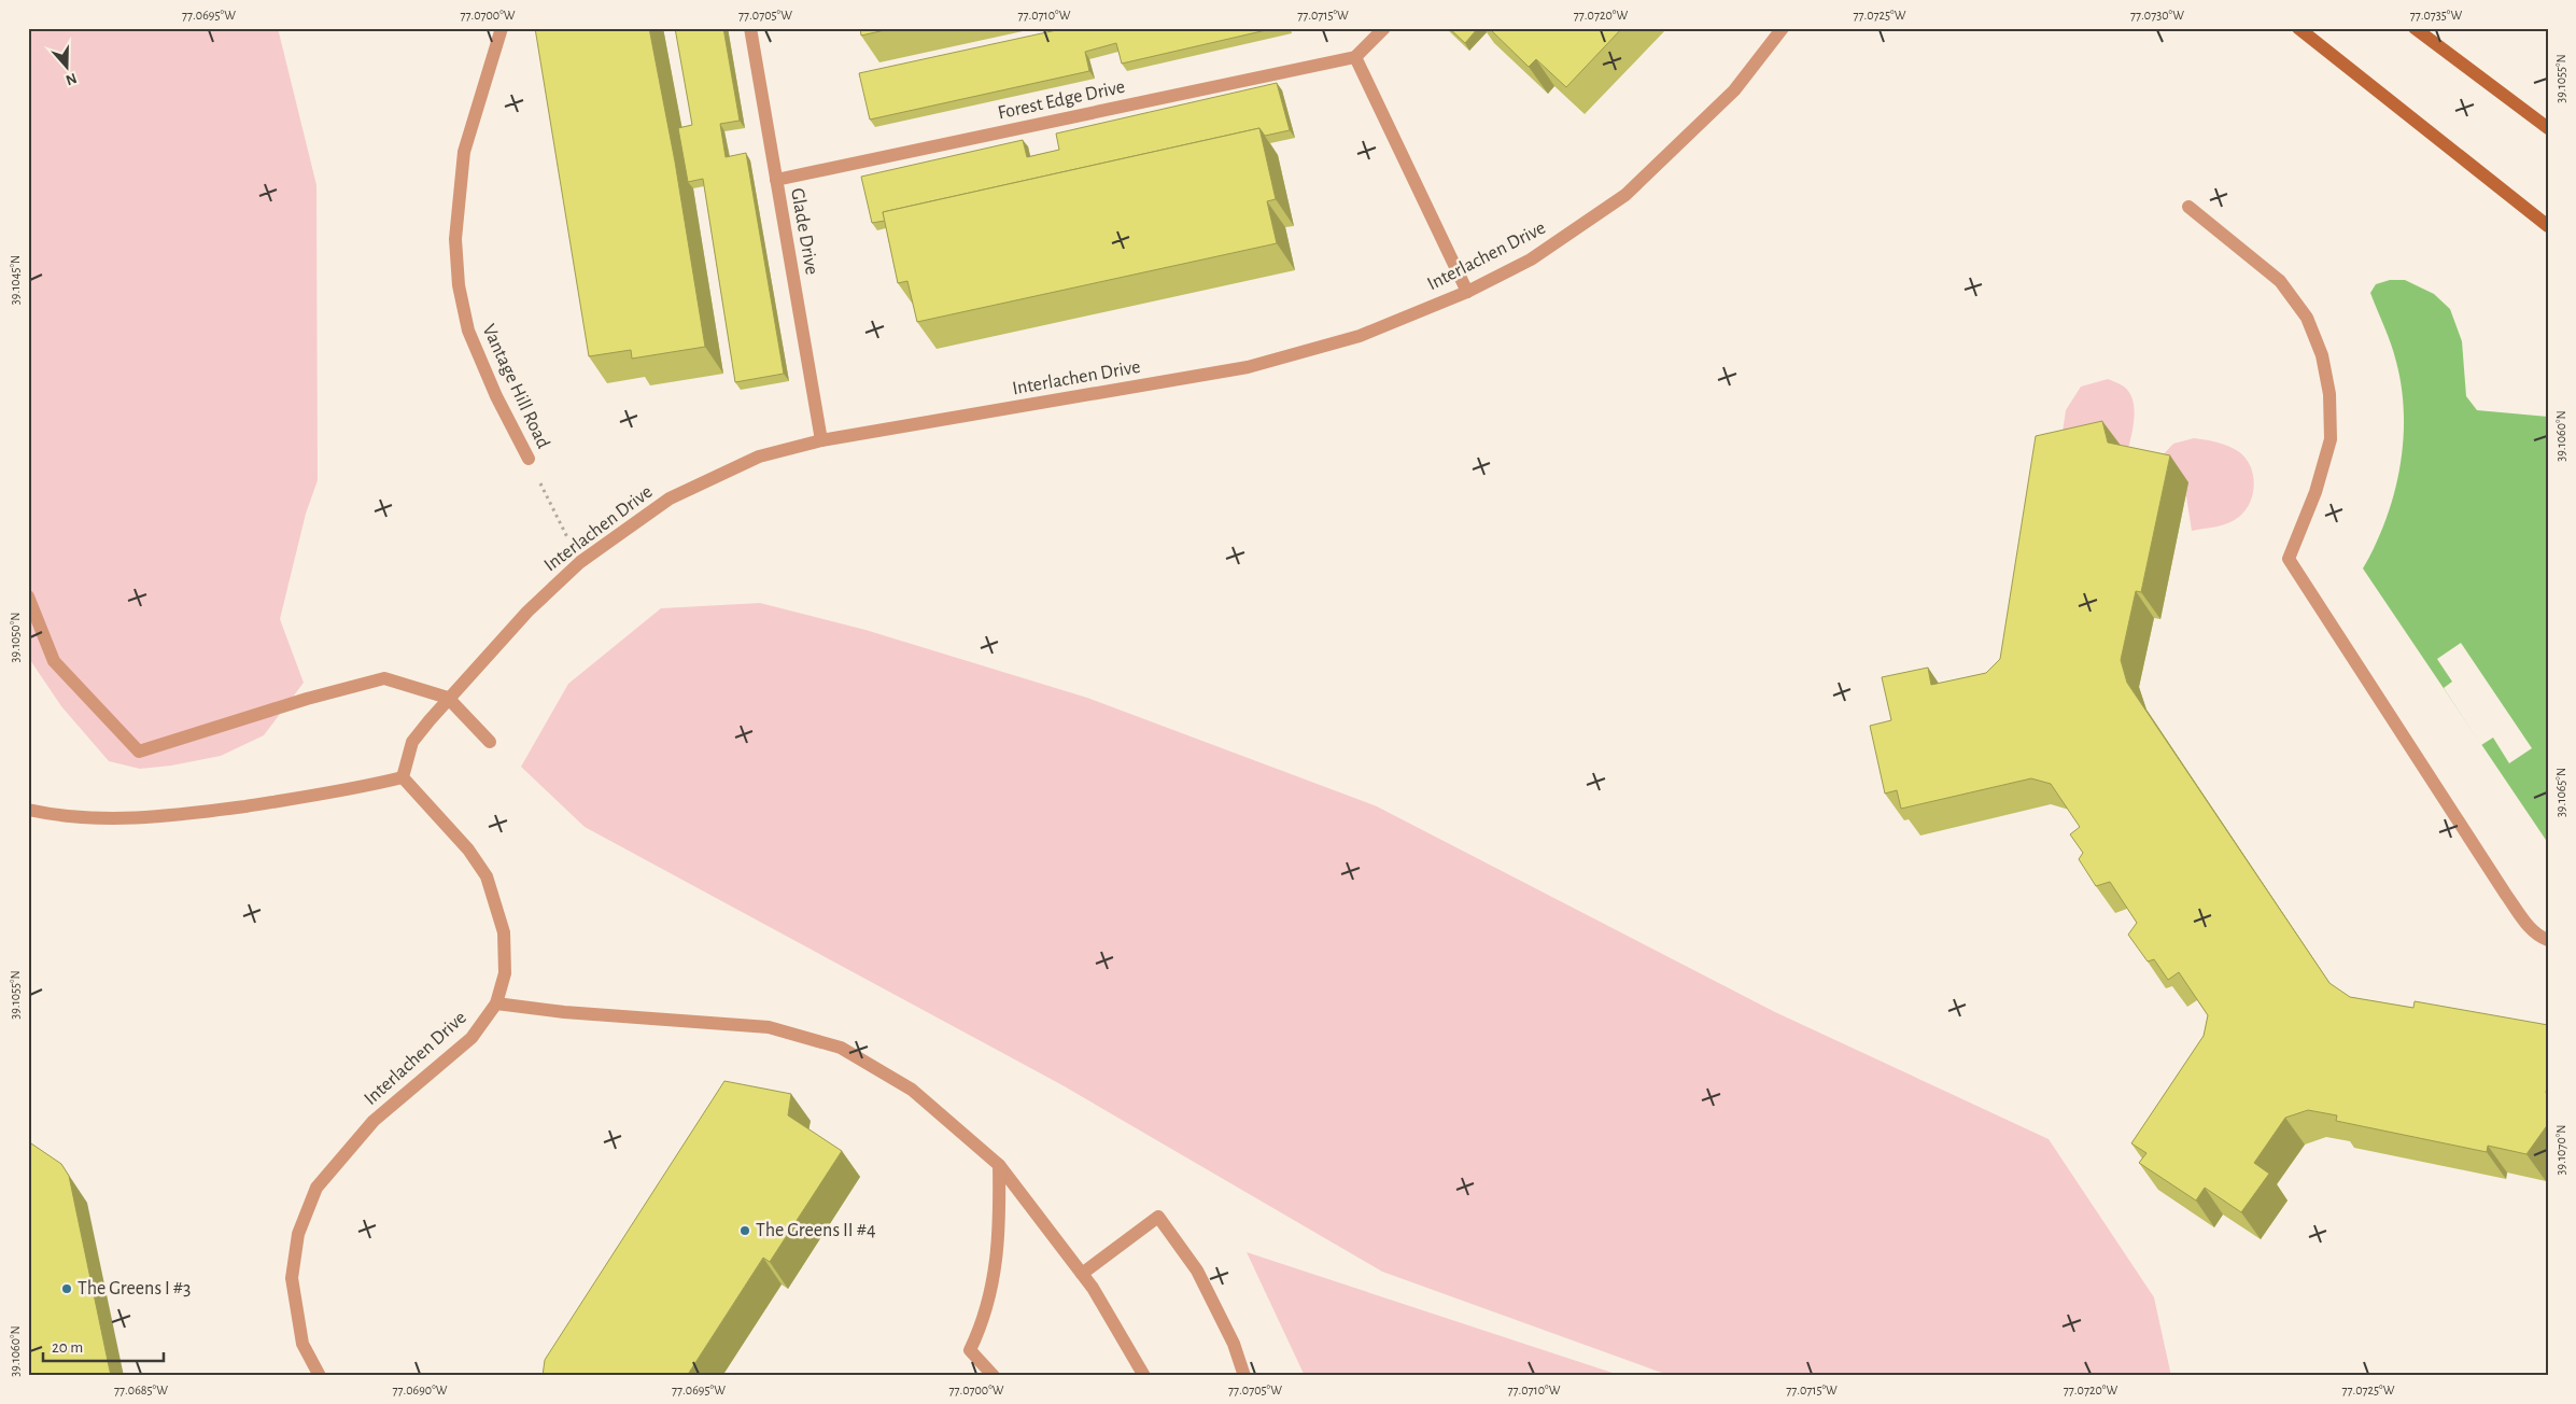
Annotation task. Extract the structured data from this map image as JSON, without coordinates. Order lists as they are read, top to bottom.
{
  "streets": {
    "street": [
      "Forest Edge Drive",
      "Glade Drive",
      "Interlachen Drive",
      "Vantage Hill Road"
    ]
  },
  "crossings": [
    ["Forest Edge Drive", "Glade Drive"],
    ["Glade Drive", "Interlachen Drive"],
    ["Interlachen Drive", "Vantage Hill Road"]
  ],
  "places": ["The Greens II #4", "The Greens I #3"],
  "scale_bar": "20 m",
  "north": "bottom",
  "coordinates": [
    "77.0695°W",
    "77.0700°W",
    "77.0705°W",
    "77.0710°W",
    "77.0715°W",
    "77.0720°W",
    "77.0725°W",
    "77.0730°W",
    "77.0735°W",
    "39.1055°N",
    "39.1045°N",
    "39.1060°N",
    "39.1050°N",
    "39.1065°N",
    "39.1070°N",
    "77.0685°W",
    "77.0690°W"
  ]
}
